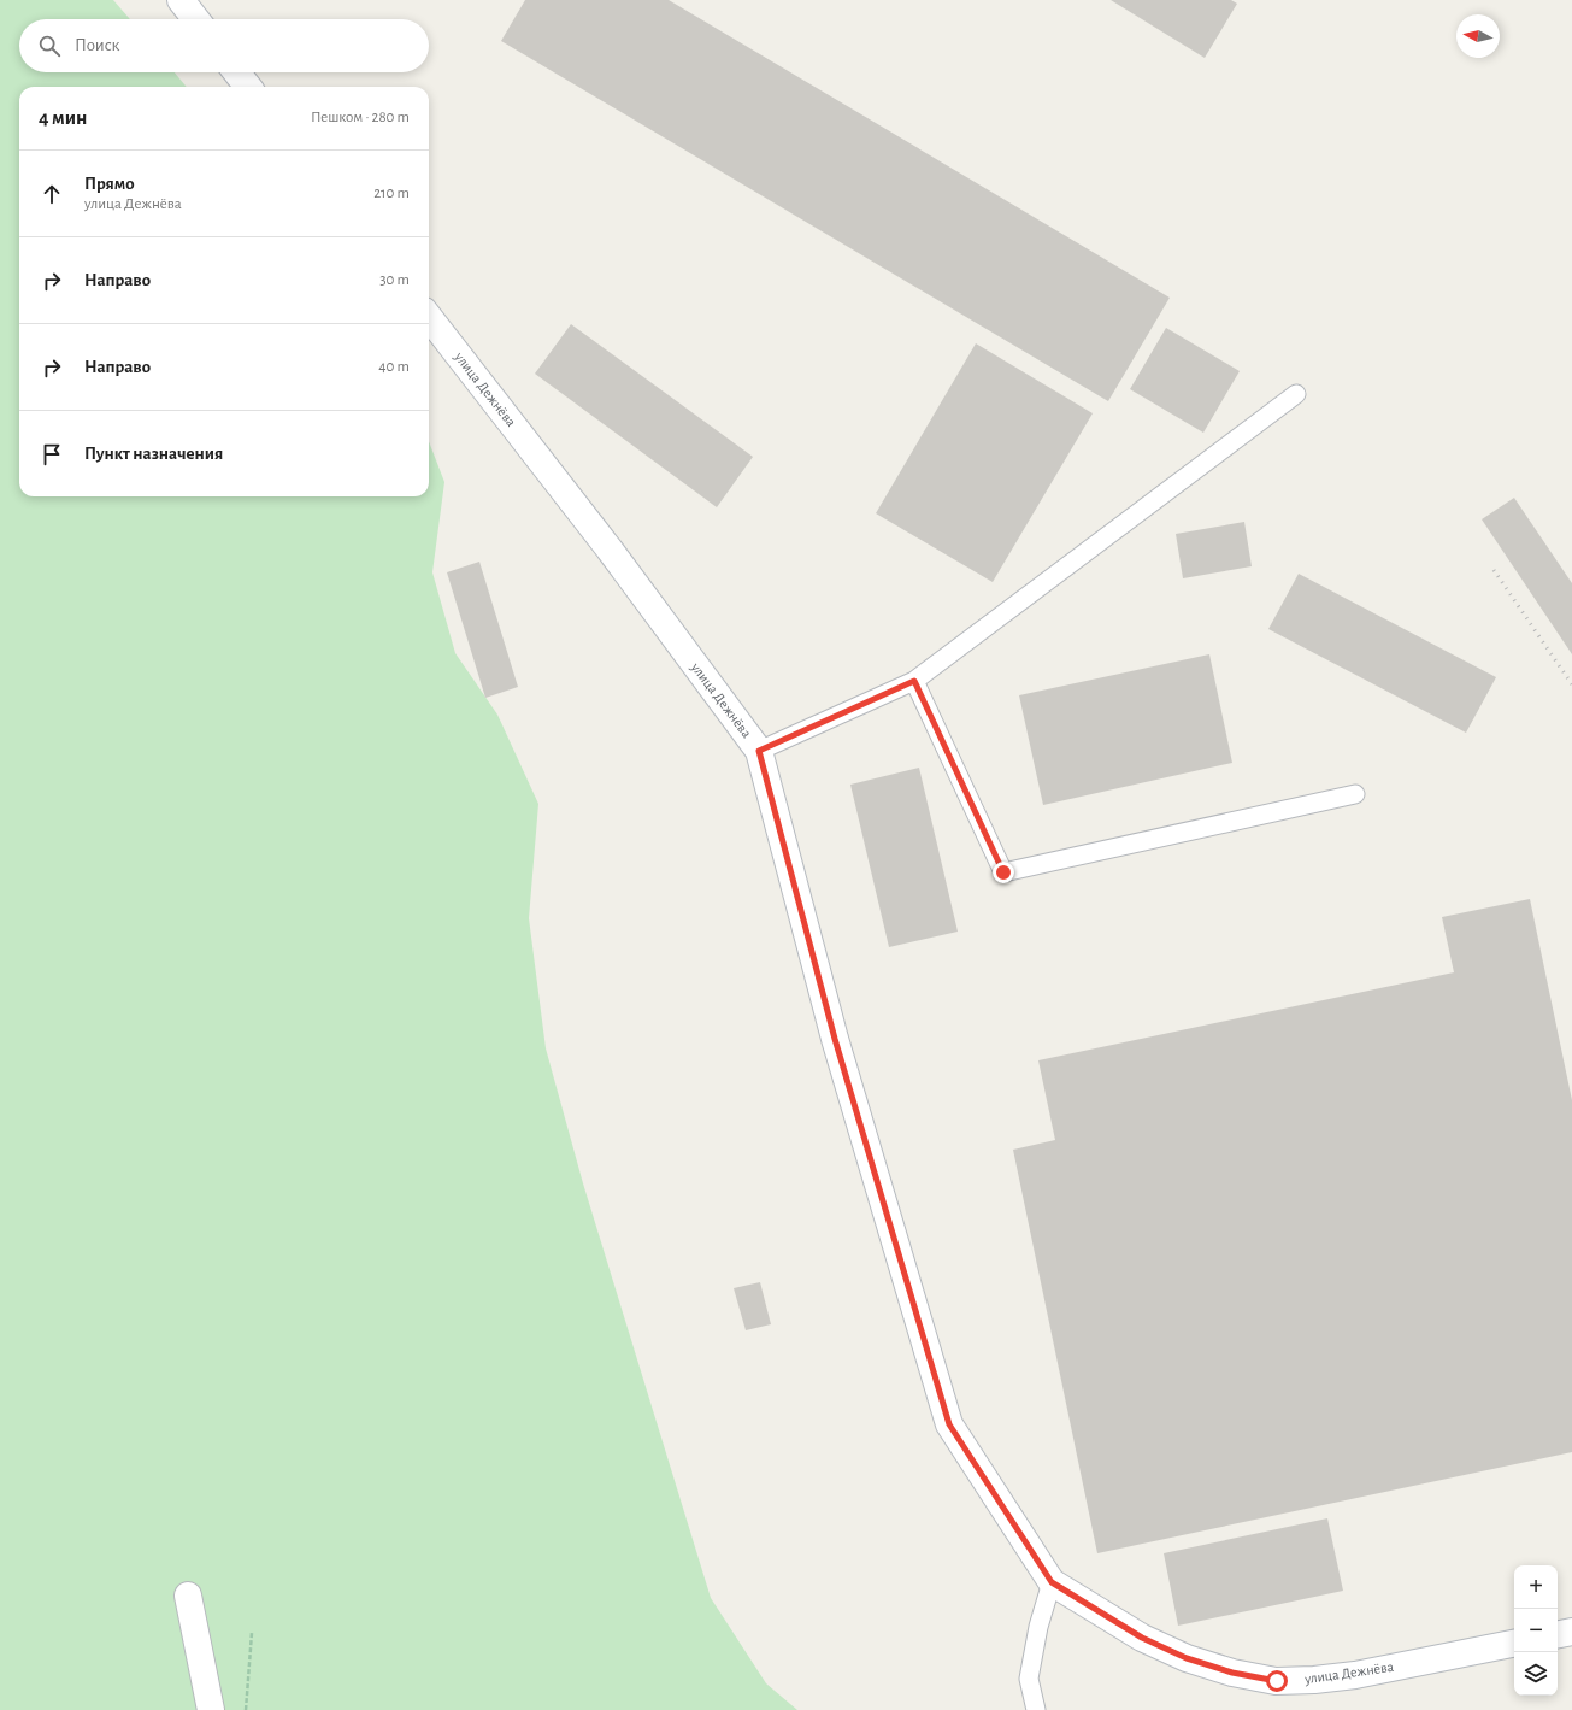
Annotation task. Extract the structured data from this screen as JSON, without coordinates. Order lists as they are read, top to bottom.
{
  "streets": {
    "street": ["улица Дежнёва"]
  },
  "north": "left",
  "page": {
    "search": "Поиск",
    "heading": ["4 мин", "Пешком · 280 m"],
    "list": [
      ["Прямо", "улица Дежнёва", "210 m"],
      ["Направо", "30 m"],
      ["Направо", "40 m"],
      "Пункт назначения"
    ],
    "map_buttons": ["+", "−"]
  }
}
